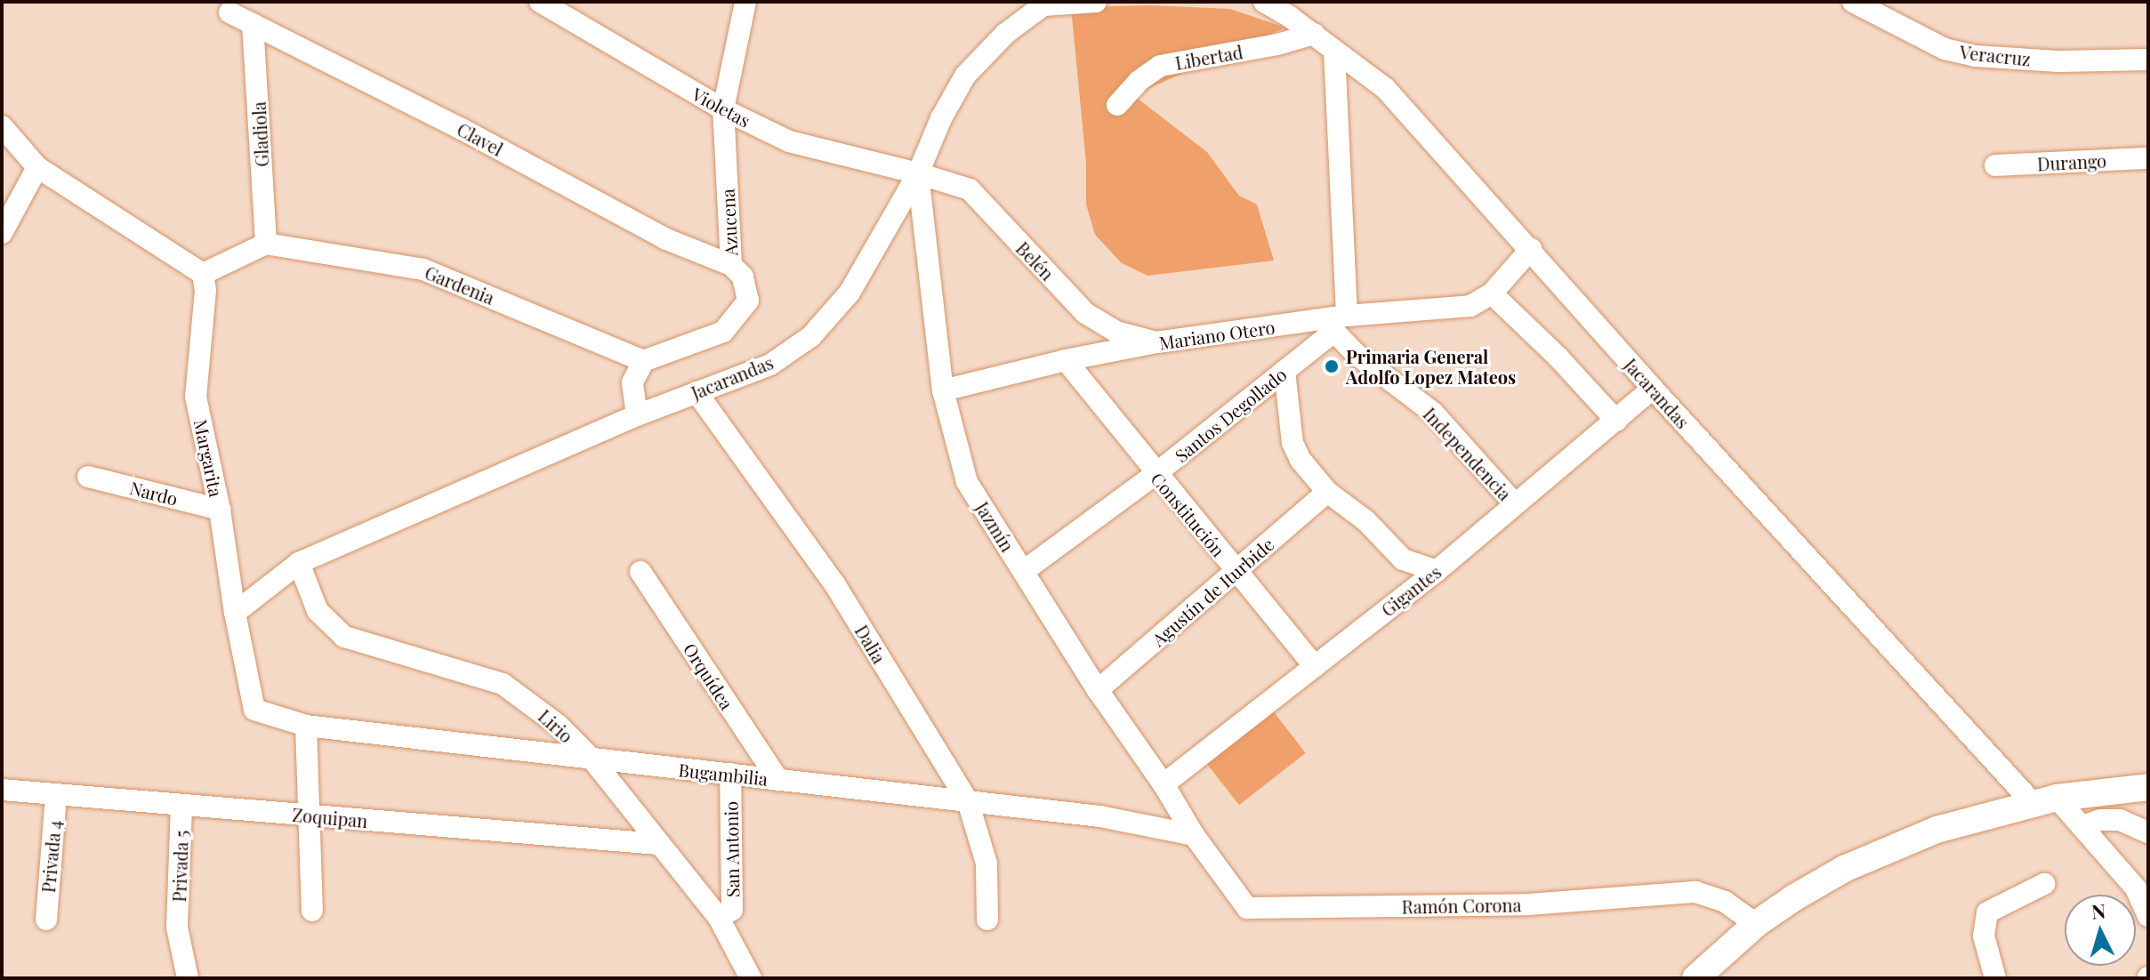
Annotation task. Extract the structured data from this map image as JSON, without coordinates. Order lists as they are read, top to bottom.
{
  "streets": {
    "street": [
      "Veracruz",
      "Libertad",
      "Violetas",
      "Gladiola",
      "Clavel",
      "Durango",
      "Azucena",
      "Belén",
      "Gardenia",
      "Mariano Otero",
      "Jacarandas",
      "Santos Degollado",
      "Independencia",
      "Margarita",
      "Nardo",
      "Constitución",
      "Jazmín",
      "Gigantes",
      "Agustín de Iturbide",
      "Dalia",
      "Orquídea",
      "Lirio",
      "Bugambilia",
      "Zoquipan",
      "San Antonio",
      "Privada 4",
      "Privada 5",
      "Ramón Corona"
    ]
  },
  "crossings": [
    ["Libertad", "Jacarandas"],
    ["Violetas", "Azucena"],
    ["Violetas", "Belén"],
    ["Violetas", "Jacarandas"],
    ["Violetas", "Jazmín"],
    ["Gladiola", "Clavel"],
    ["Gladiola", "Gardenia"],
    ["Clavel", "Azucena"],
    ["Azucena", "Gardenia"],
    ["Belén", "Mariano Otero"],
    ["Belén", "Jacarandas"],
    ["Belén", "Jazmín"],
    ["Mariano Otero", "Jacarandas"],
    ["Mariano Otero", "Santos Degollado"],
    ["Mariano Otero", "Independencia"],
    ["Mariano Otero", "Constitución"],
    ["Mariano Otero", "Jazmín"],
    ["Jacarandas", "Margarita"],
    ["Jacarandas", "Jazmín"],
    ["Jacarandas", "Gigantes"],
    ["Jacarandas", "Dalia"],
    ["Jacarandas", "Lirio"],
    ["Santos Degollado", "Independencia"],
    ["Santos Degollado", "Constitución"],
    ["Santos Degollado", "Jazmín"],
    ["Independencia", "Gigantes"],
    ["Margarita", "Nardo"],
    ["Margarita", "Bugambilia"],
    ["Constitución", "Gigantes"],
    ["Constitución", "Agustín de Iturbide"],
    ["Jazmín", "Gigantes"],
    ["Jazmín", "Agustín de Iturbide"],
    ["Jazmín", "Bugambilia"],
    ["Jazmín", "Ramón Corona"],
    ["Dalia", "Bugambilia"],
    ["Orquídea", "Bugambilia"],
    ["Lirio", "Bugambilia"],
    ["Lirio", "Zoquipan"],
    ["Lirio", "San Antonio"],
    ["Bugambilia", "San Antonio"],
    ["Bugambilia", "Ramón Corona"],
    ["Zoquipan", "Privada 4"],
    ["Zoquipan", "Privada 5"]
  ],
  "places": ["Primaria General Adolfo Lopez Mateos"],
  "north": "top"
}
